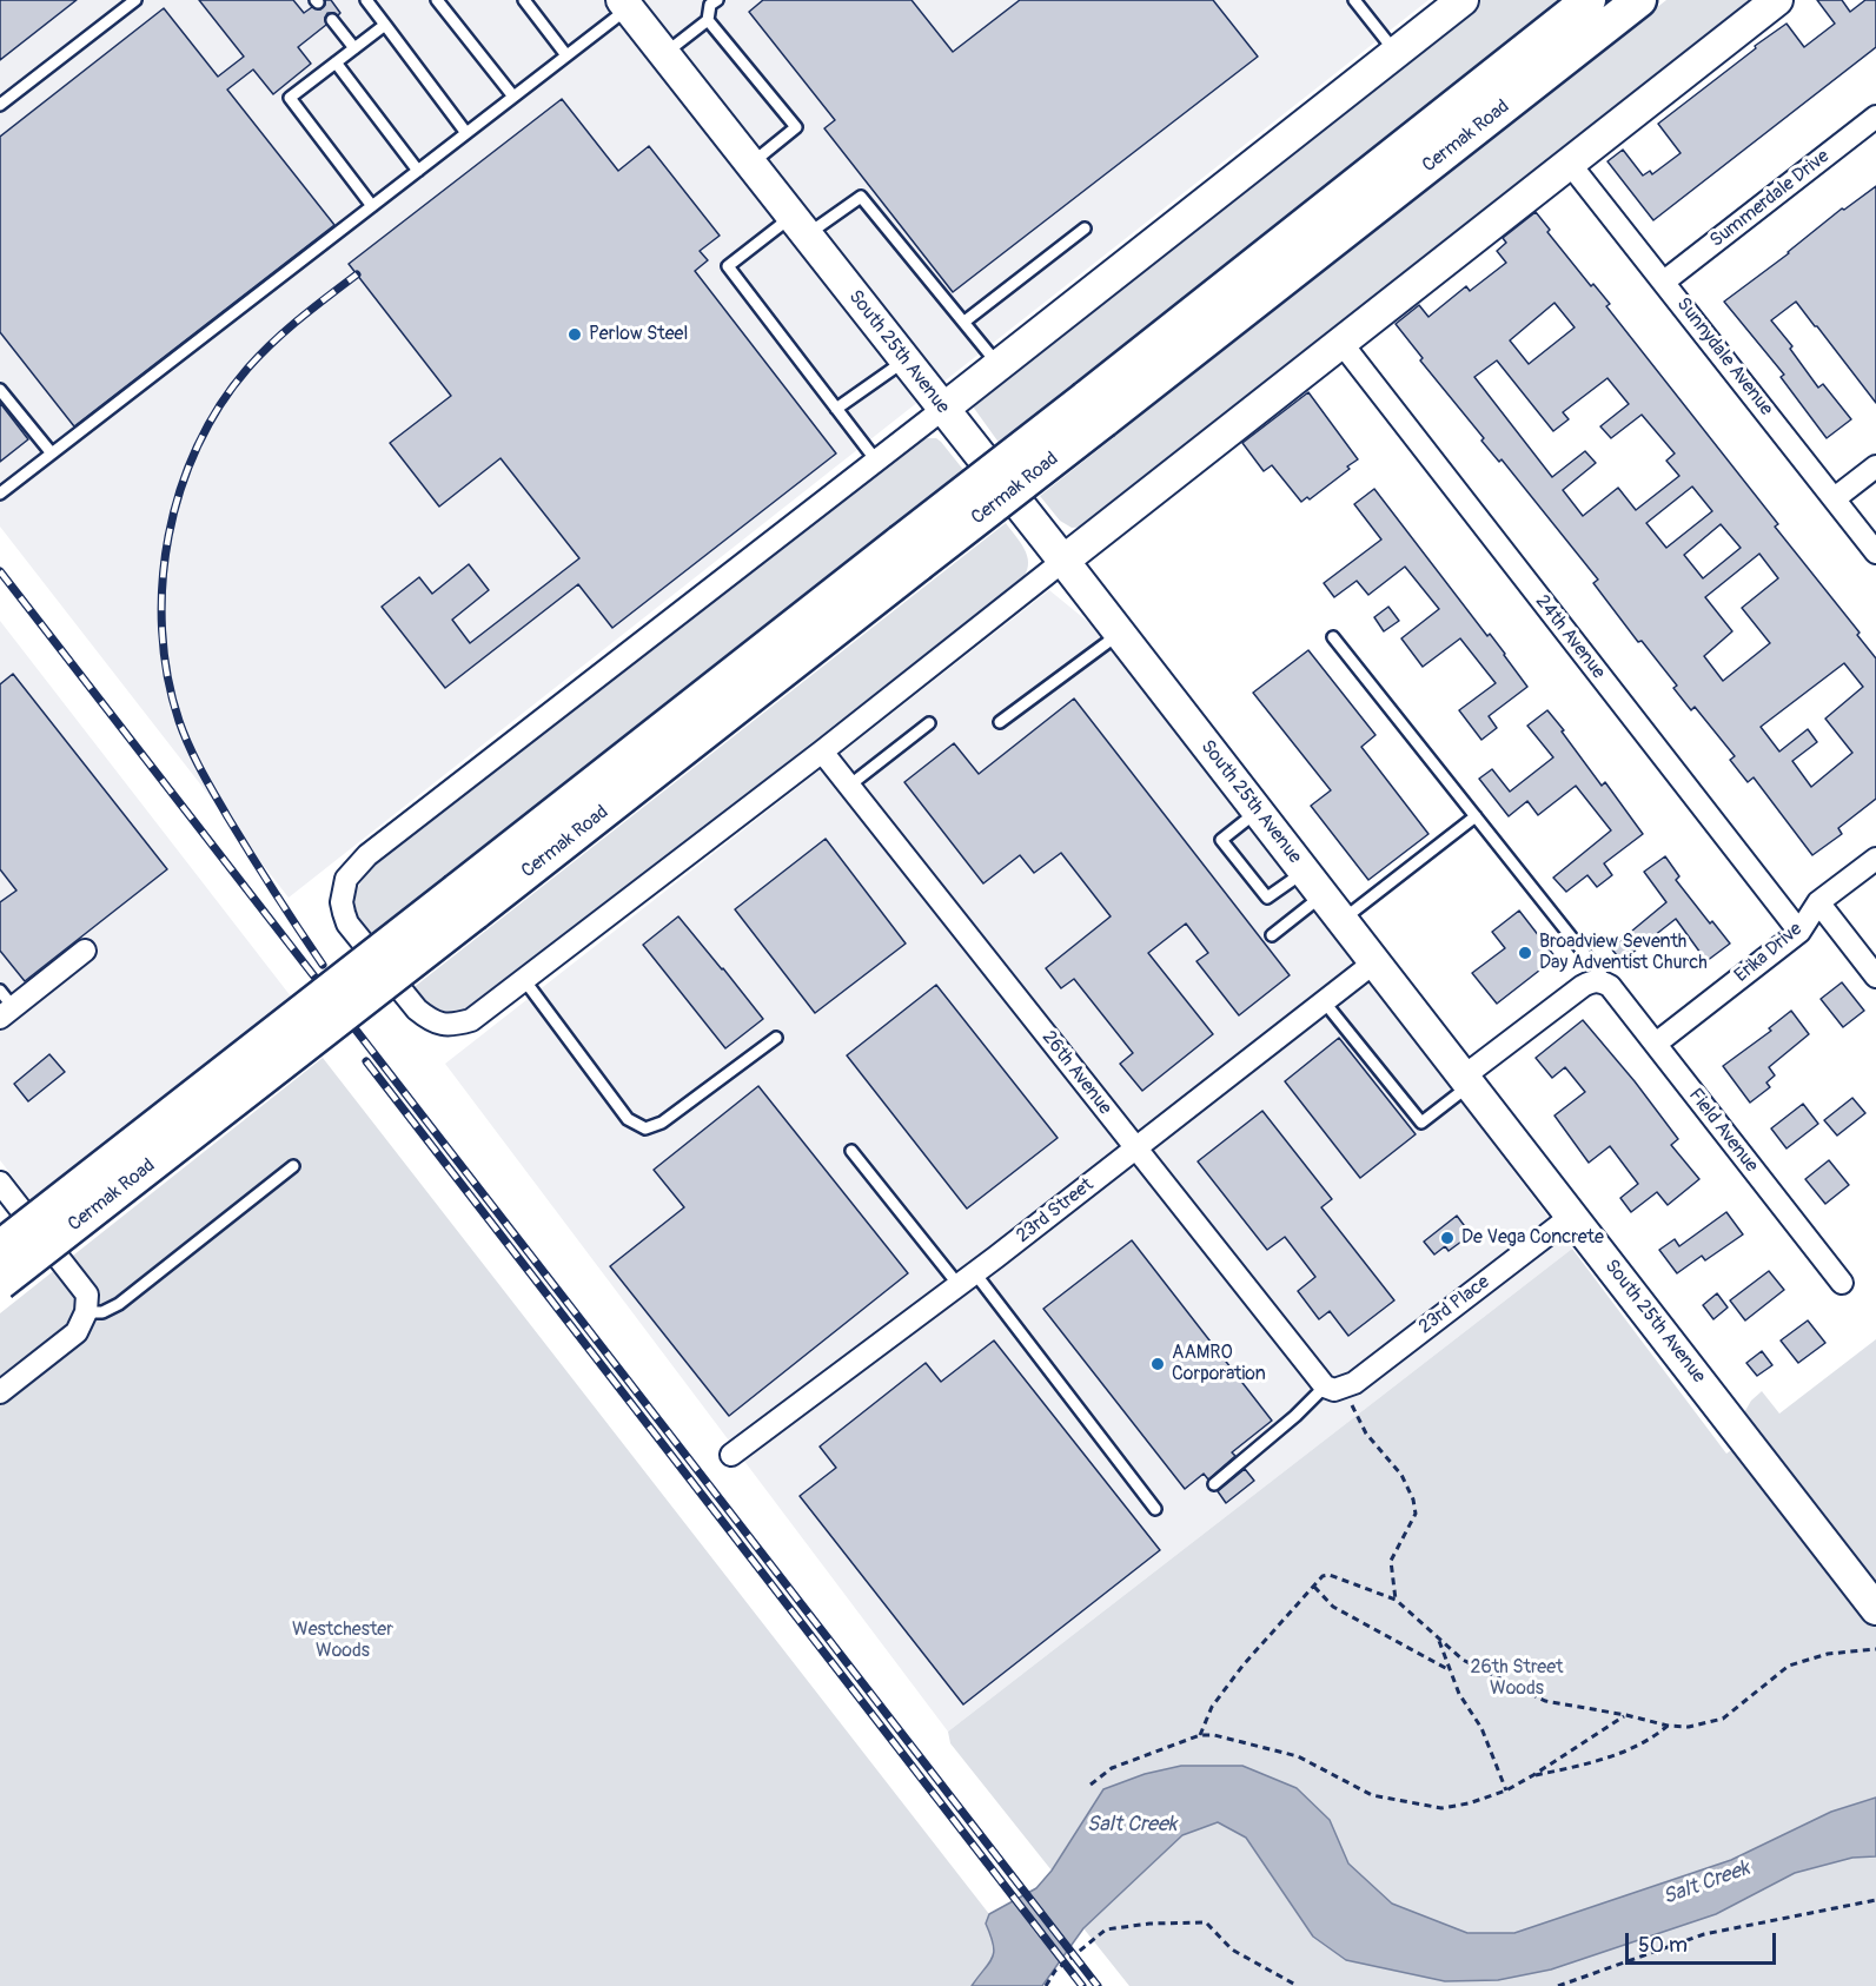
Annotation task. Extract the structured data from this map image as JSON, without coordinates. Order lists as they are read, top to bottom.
{
  "streets": {
    "main road": ["Cermak Road", "South 25th Avenue"],
    "street": [
      "Summerdale Drive",
      "Sunnydale Avenue",
      "24th Avenue",
      "Erika Drive",
      "26th Avenue",
      "Field Avenue",
      "23rd Street",
      "23rd Place"
    ]
  },
  "crossings": [
    ["Summerdale Drive", "Sunnydale Avenue"],
    ["South 25th Avenue", "23rd Street"],
    ["South 25th Avenue", "23rd Place"],
    ["24th Avenue", "Erika Drive"],
    ["Erika Drive", "Field Avenue"],
    ["26th Avenue", "23rd Street"],
    ["26th Avenue", "23rd Place"]
  ],
  "water": ["Salt Creek"],
  "parks": ["Westchester Woods", "26th Street Woods"],
  "places": [
    "Perlow Steel",
    "Broadview Seventh Day Adventist Church",
    "De Vega Concrete",
    "AAMRO Corporation"
  ],
  "scale_bar": "50 m"
}
